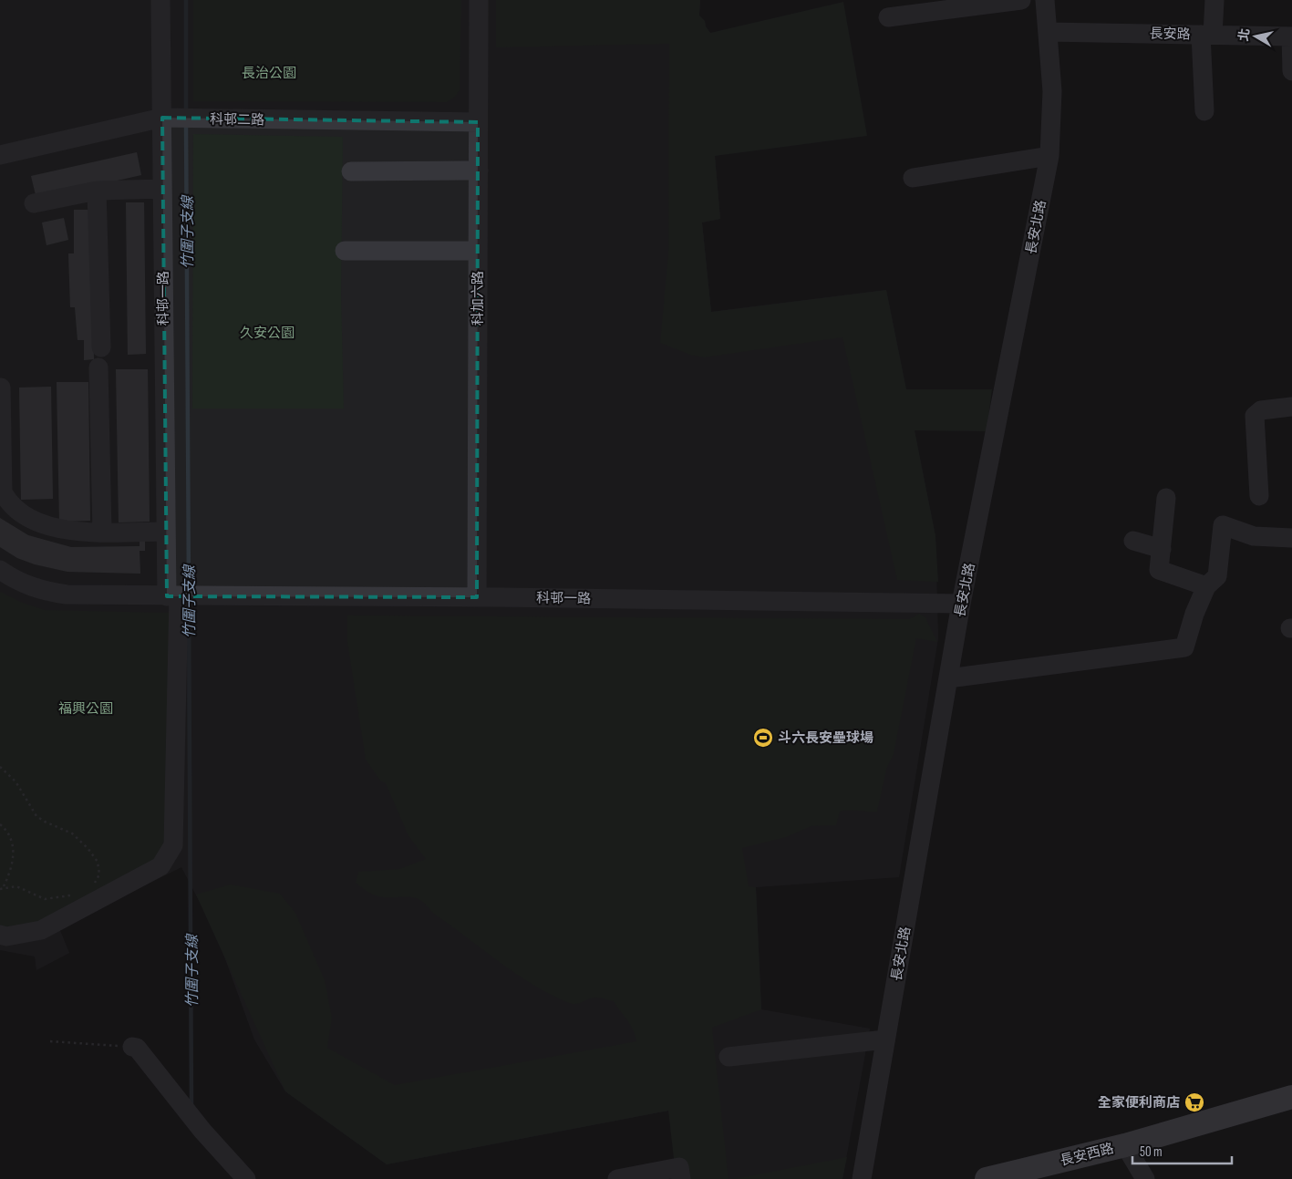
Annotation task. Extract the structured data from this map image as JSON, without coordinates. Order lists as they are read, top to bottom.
{
  "streets": {
    "main road": ["長安西路"],
    "street": [
      "長安路",
      "科邨二路",
      "長安北路",
      "科邨一路",
      "科加六路"
    ]
  },
  "crossings": [
    ["長安路", "長安北路"],
    ["科邨二路", "科邨一路"],
    ["科邨二路", "科加六路"],
    ["長安北路", "科邨一路"],
    ["科邨一路", "科加六路"]
  ],
  "water": ["竹圍子支線"],
  "parks": ["長治公園", "久安公園", "福興公園"],
  "places": {
    "sports": ["斗六長安壘球場"],
    "supermarket": ["全家便利商店"]
  },
  "scale_bar": "50 m",
  "north": "left"
}
